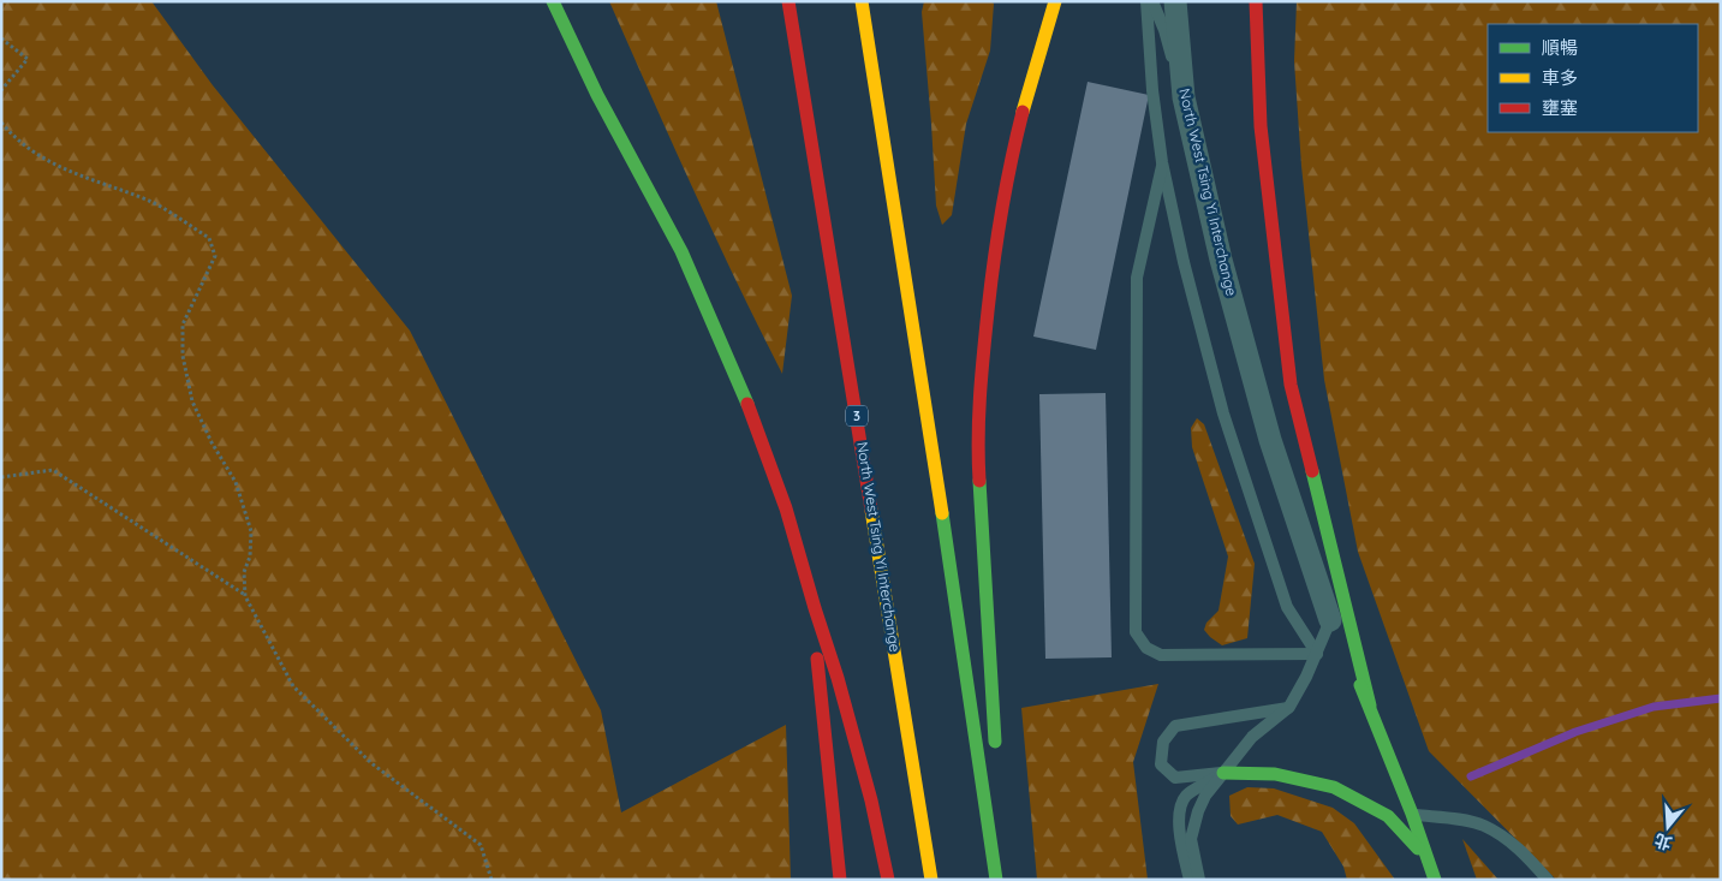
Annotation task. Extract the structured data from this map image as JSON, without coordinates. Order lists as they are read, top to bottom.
{
  "streets": {
    "highway": ["North West Tsing Yi Interchange", "3"]
  },
  "legend": ["順暢", "車多", "壅塞"],
  "north": "bottom"
}
